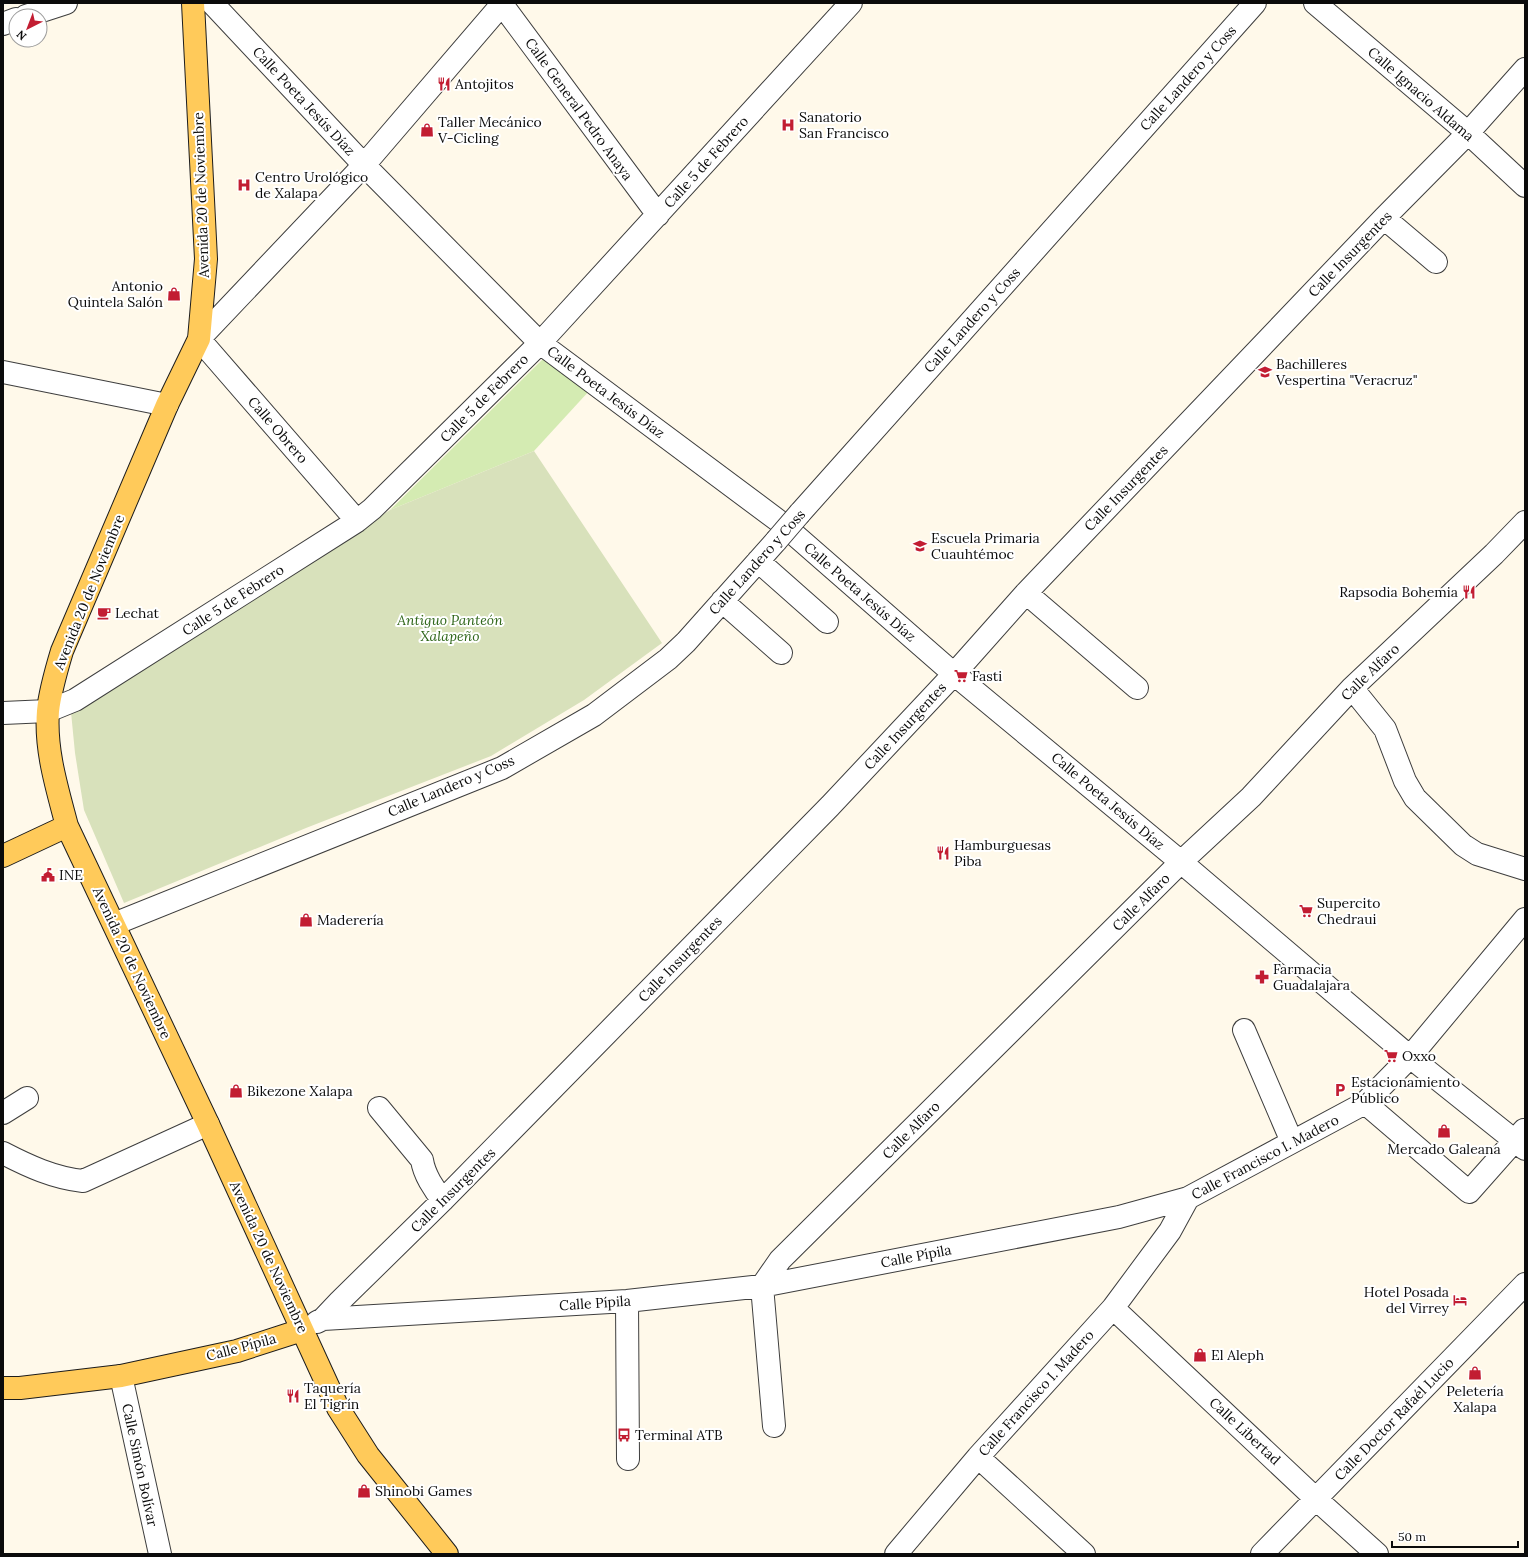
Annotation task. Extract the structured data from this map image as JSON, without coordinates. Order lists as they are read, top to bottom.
{
  "streets": {
    "main road": ["Avenida 20 de Noviembre", "Calle Pípila"],
    "street": [
      "Calle Landero y Coss",
      "Calle Ignacio Aldama",
      "Calle Poeta Jesús Díaz",
      "Calle General Pedro Anaya",
      "Calle 5 de Febrero",
      "Calle Insurgentes",
      "Calle Obrero",
      "Calle Alfaro",
      "Calle Francisco I. Madero",
      "Calle Doctor Rafaél Lucio",
      "Calle Libertad",
      "Calle Simón Bolívar"
    ]
  },
  "crossings": [
    ["Calle Landero y Coss", "Avenida 20 de Noviembre"],
    ["Calle Ignacio Aldama", "Calle Insurgentes"],
    ["Calle Poeta Jesús Díaz", "Calle 5 de Febrero"],
    ["Calle Poeta Jesús Díaz", "Calle Insurgentes"],
    ["Calle Poeta Jesús Díaz", "Calle Alfaro"],
    ["Calle Poeta Jesús Díaz", "Calle Francisco I. Madero"],
    ["Calle General Pedro Anaya", "Calle 5 de Febrero"],
    ["Calle 5 de Febrero", "Avenida 20 de Noviembre"],
    ["Calle 5 de Febrero", "Calle Obrero"],
    ["Avenida 20 de Noviembre", "Calle Obrero"],
    ["Avenida 20 de Noviembre", "Calle Pípila"],
    ["Calle Insurgentes", "Calle Pípila"],
    ["Calle Alfaro", "Calle Pípila"],
    ["Calle Francisco I. Madero", "Calle Pípila"],
    ["Calle Francisco I. Madero", "Calle Libertad"],
    ["Calle Pípila", "Calle Simón Bolívar"],
    ["Calle Doctor Rafaél Lucio", "Calle Libertad"]
  ],
  "parks": ["Antiguo Panteón Xalapeño"],
  "places": {
    "restaurant": [
      "Antojitos",
      "Rapsodia Bohemia",
      "Hamburguesas Piba",
      "Taquería El Tigrín"
    ],
    "hospital": ["Sanatorio San Francisco", "Centro Urológico de Xalapa"],
    "shop": [
      "Taller Mecánico V-Cicling",
      "Antonio Quintela Salón",
      "Maderería",
      "Bikezone Xalapa",
      "Mercado Galeana",
      "El Aleph",
      "Peletería Xalapa",
      "Shinobi Games"
    ],
    "school or university": ["Bachilleres Vespertina \"Veracruz\"", "Escuela Primaria Cuauhtémoc"],
    "cafe": ["Lechat"],
    "supermarket": ["Fasti", "Supercito Chedraui", "Oxxo"],
    "public building": ["INE"],
    "pharmacy": ["Farmacia Guadalajara"],
    "parking": ["Estacionamiento Público"],
    "hotel": ["Hotel Posada del Virrey"],
    "bus stop": ["Terminal ATB"]
  },
  "scale_bar": "50 m",
  "north": "bottom left"
}
